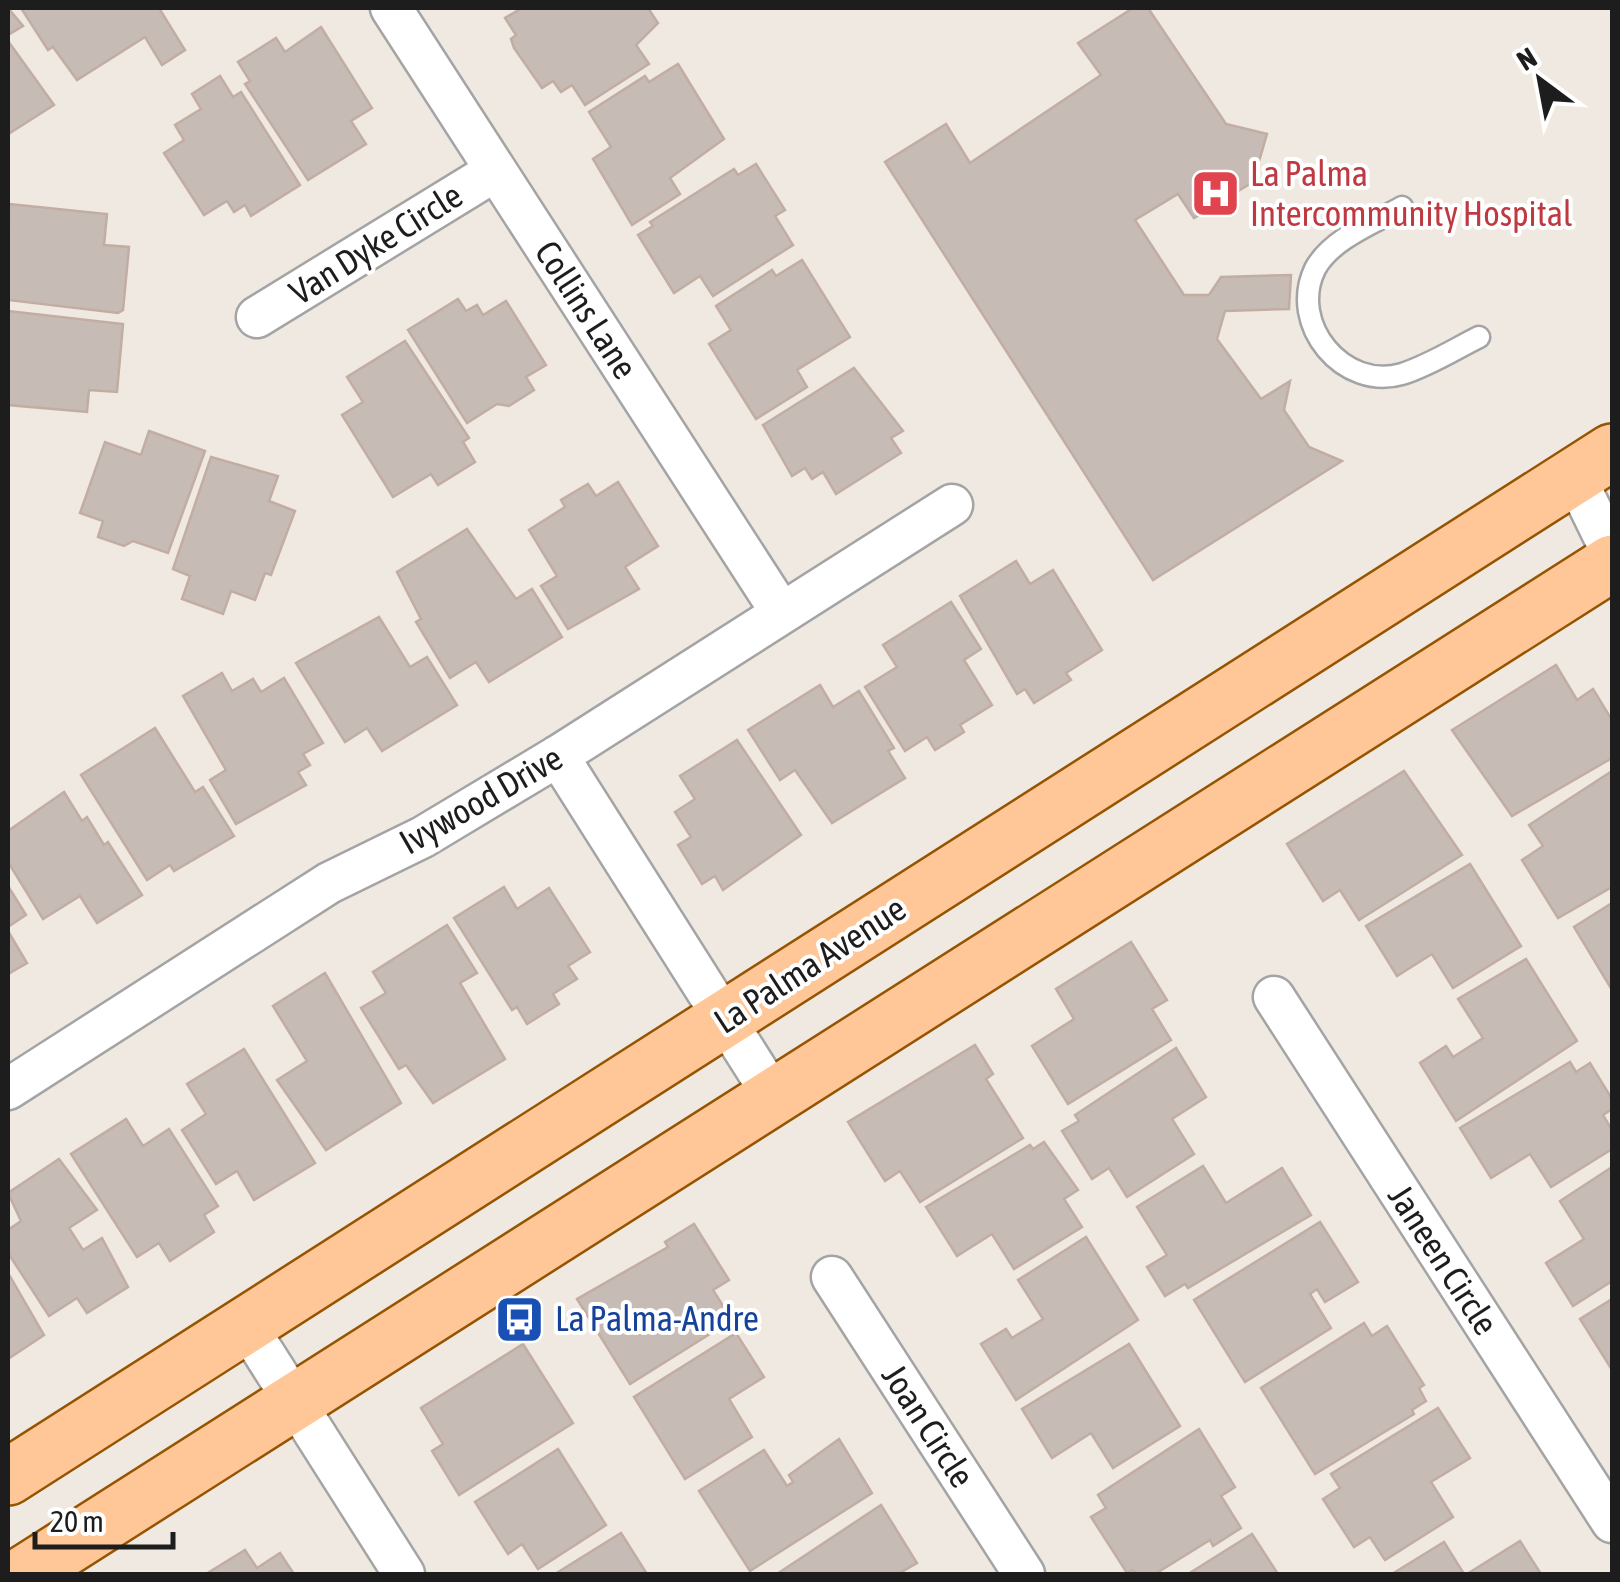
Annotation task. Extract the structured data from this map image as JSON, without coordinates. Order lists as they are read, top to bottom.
{
  "streets": {
    "main road": ["La Palma Avenue"],
    "street": [
      "Van Dyke Circle",
      "Collins Lane",
      "Ivywood Drive",
      "Janeen Circle",
      "Joan Circle"
    ]
  },
  "crossings": [
    ["Van Dyke Circle", "Collins Lane"],
    ["Collins Lane", "Ivywood Drive"]
  ],
  "places": {
    "hospital": ["La Palma Intercommunity Hospital"],
    "bus stop": ["La Palma-Andre"]
  },
  "scale_bar": "20 m",
  "north": "top left"
}
